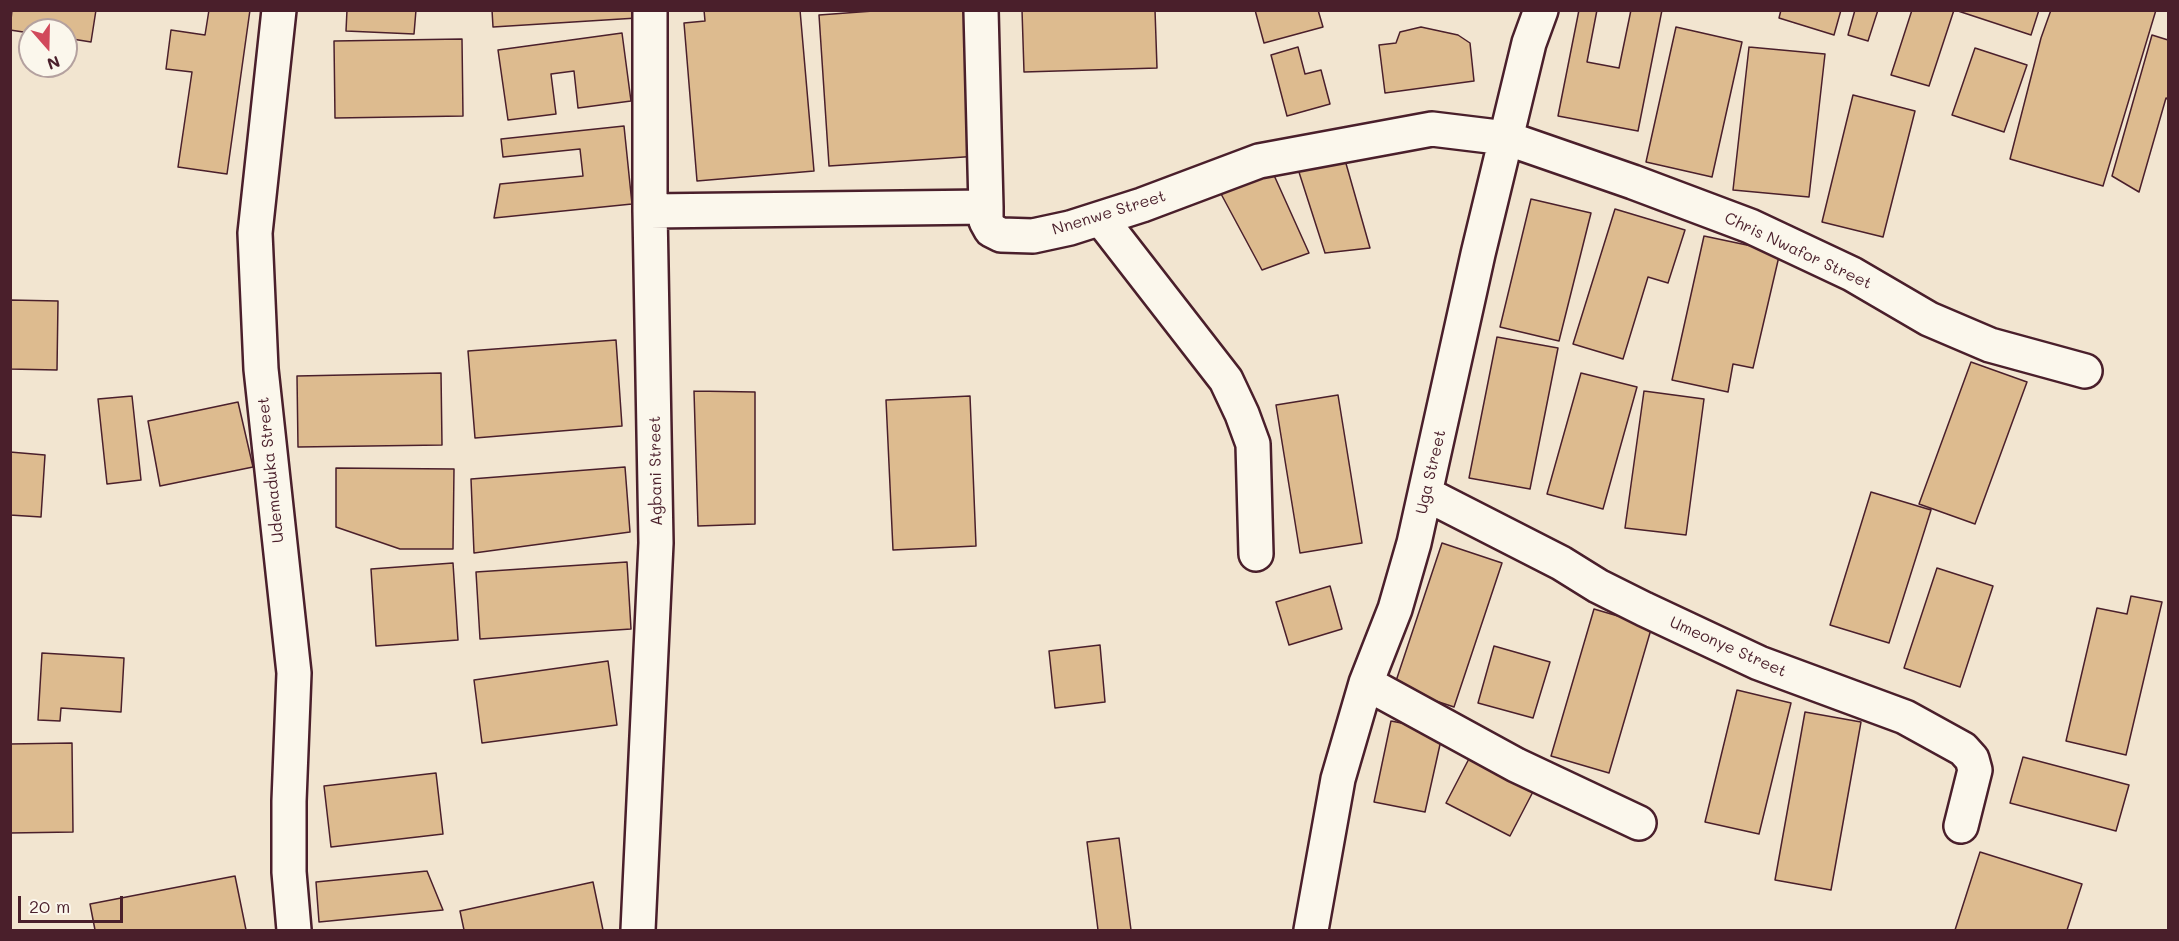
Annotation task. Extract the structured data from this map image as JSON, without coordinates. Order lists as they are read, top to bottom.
{
  "streets": {
    "street": [
      "Nnenwe Street",
      "Chris Nwafor Street",
      "Udemaduka Street",
      "Agbani Street",
      "Uga Street",
      "Umeonye Street"
    ]
  },
  "crossings": [
    ["Nnenwe Street", "Chris Nwafor Street"],
    ["Nnenwe Street", "Uga Street"],
    ["Chris Nwafor Street", "Uga Street"],
    ["Uga Street", "Umeonye Street"]
  ],
  "scale_bar": "20 m",
  "north": "bottom"
}
